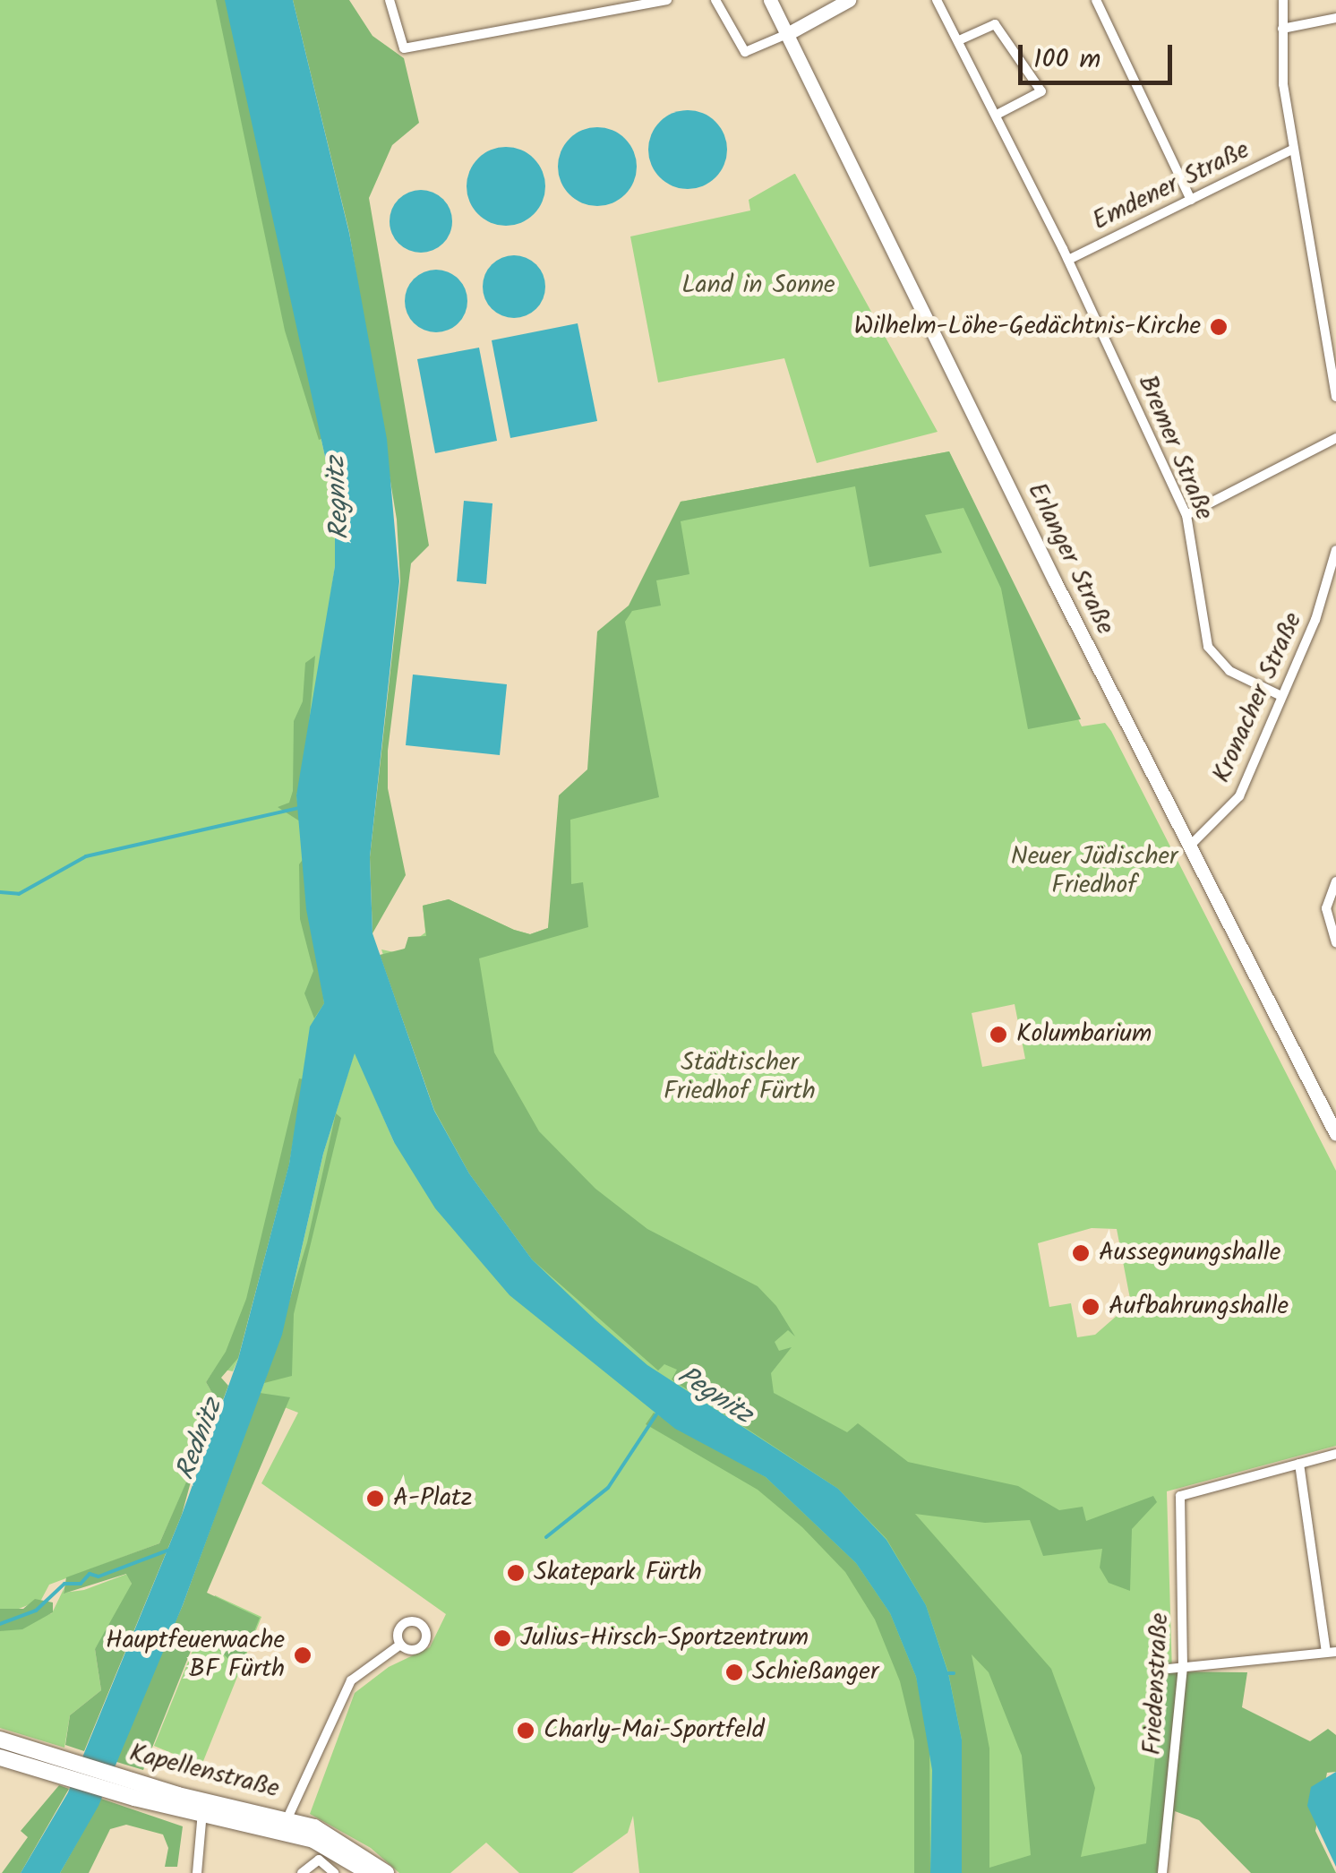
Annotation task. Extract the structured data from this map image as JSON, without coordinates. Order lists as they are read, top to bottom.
{
  "streets": {
    "main road": ["Erlanger Straße", "Kapellenstraße"],
    "street": [
      "Emdener Straße",
      "Bremer Straße",
      "Kronacher Straße",
      "Friedenstraße"
    ]
  },
  "crossings": [
    ["Emdener Straße", "Bremer Straße"],
    ["Bremer Straße", "Kronacher Straße"],
    ["Erlanger Straße", "Kronacher Straße"]
  ],
  "water": ["Regnitz", "Pegnitz", "Rednitz"],
  "parks": ["Land in Sonne", "Neuer Jüdischer Friedhof", "Städtischer Friedhof Fürth"],
  "places": [
    "Wilhelm-Löhe-Gedächtnis-Kirche",
    "Kolumbarium",
    "Aussegnungshalle",
    "Aufbahrungshalle",
    "A-Platz",
    "Skatepark Fürth",
    "Julius-Hirsch-Sportzentrum",
    "Hauptfeuerwache BF Fürth",
    "Schießanger",
    "Charly-Mai-Sportfeld"
  ],
  "scale_bar": "100 m"
}
